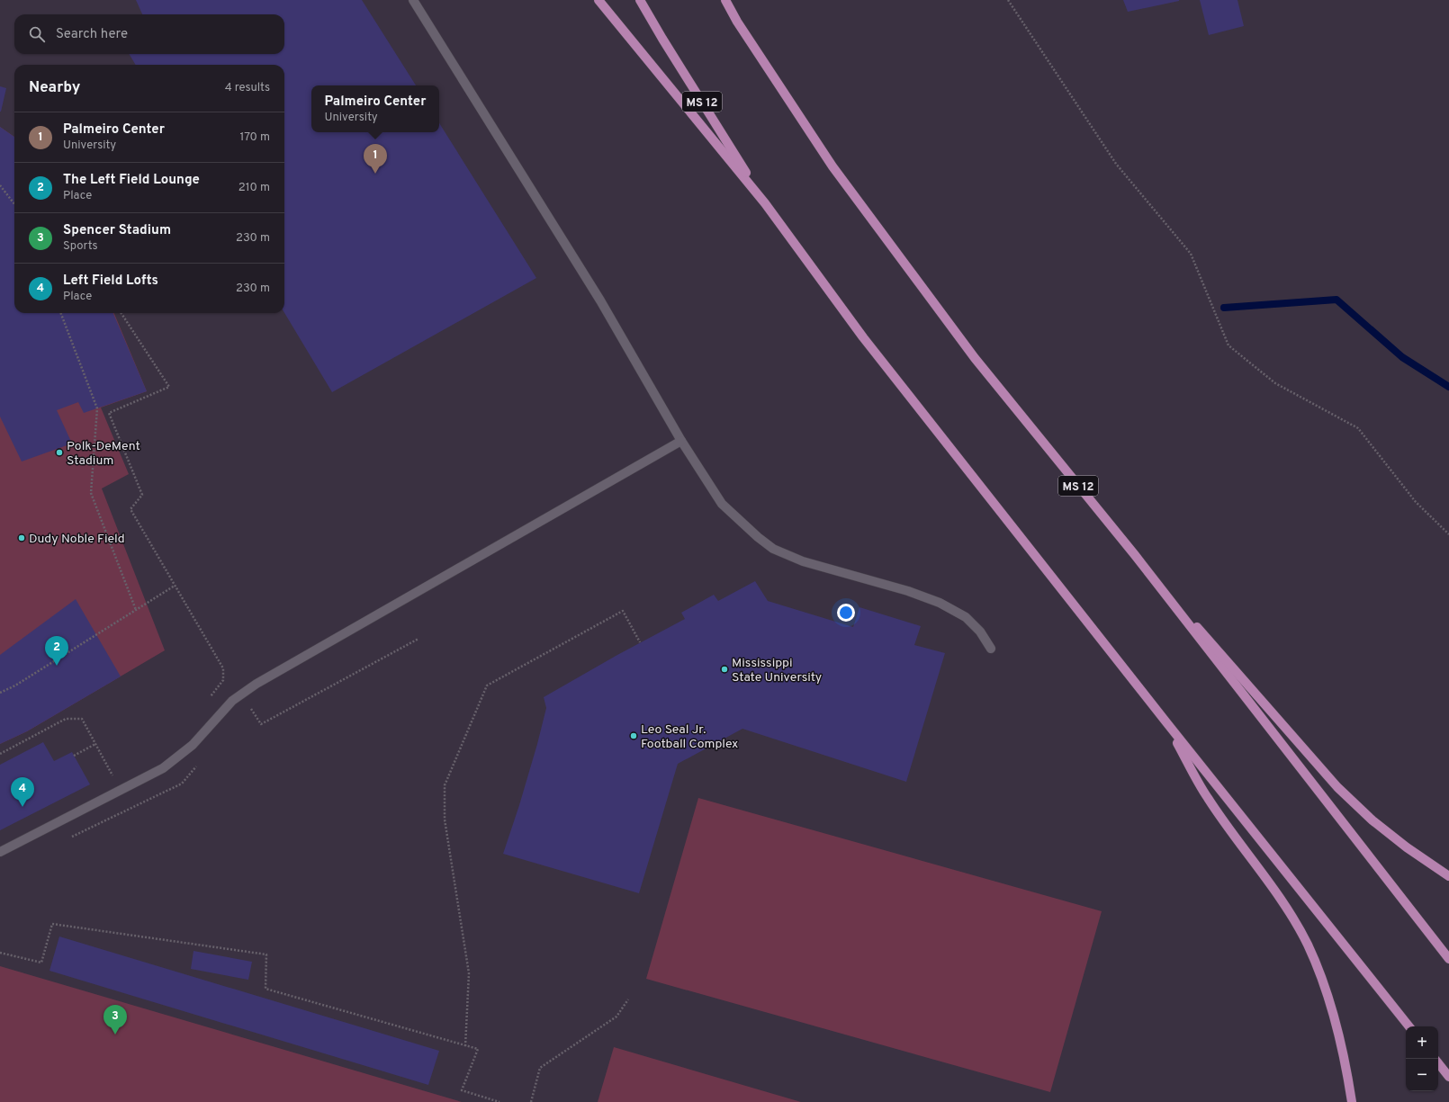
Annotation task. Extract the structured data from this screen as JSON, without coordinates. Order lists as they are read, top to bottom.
{
  "streets": {
    "main road": ["MS 12"]
  },
  "places": [
    "Polk-DeMent Stadium",
    "Dudy Noble Field",
    "Mississippi State University",
    "Leo Seal Jr. Football Complex"
  ],
  "page": {
    "search": "Search here",
    "heading": ["Nearby", "4 results"],
    "popup": ["Palmeiro Center", "University"],
    "list": [
      {
        "mark": "1",
        "name": "Palmeiro Center",
        "note": "University",
        "value": "170 m"
      },
      {
        "mark": "2",
        "name": "The Left Field Lounge",
        "note": "Place",
        "value": "210 m"
      },
      {
        "mark": "3",
        "name": "Spencer Stadium",
        "note": "Sports",
        "value": "230 m"
      },
      {
        "mark": "4",
        "name": "Left Field Lofts",
        "note": "Place",
        "value": "230 m"
      }
    ],
    "pins": [
      "1",
      "2",
      "4",
      "3"
    ],
    "map_buttons": ["+", "−"]
  }
}
